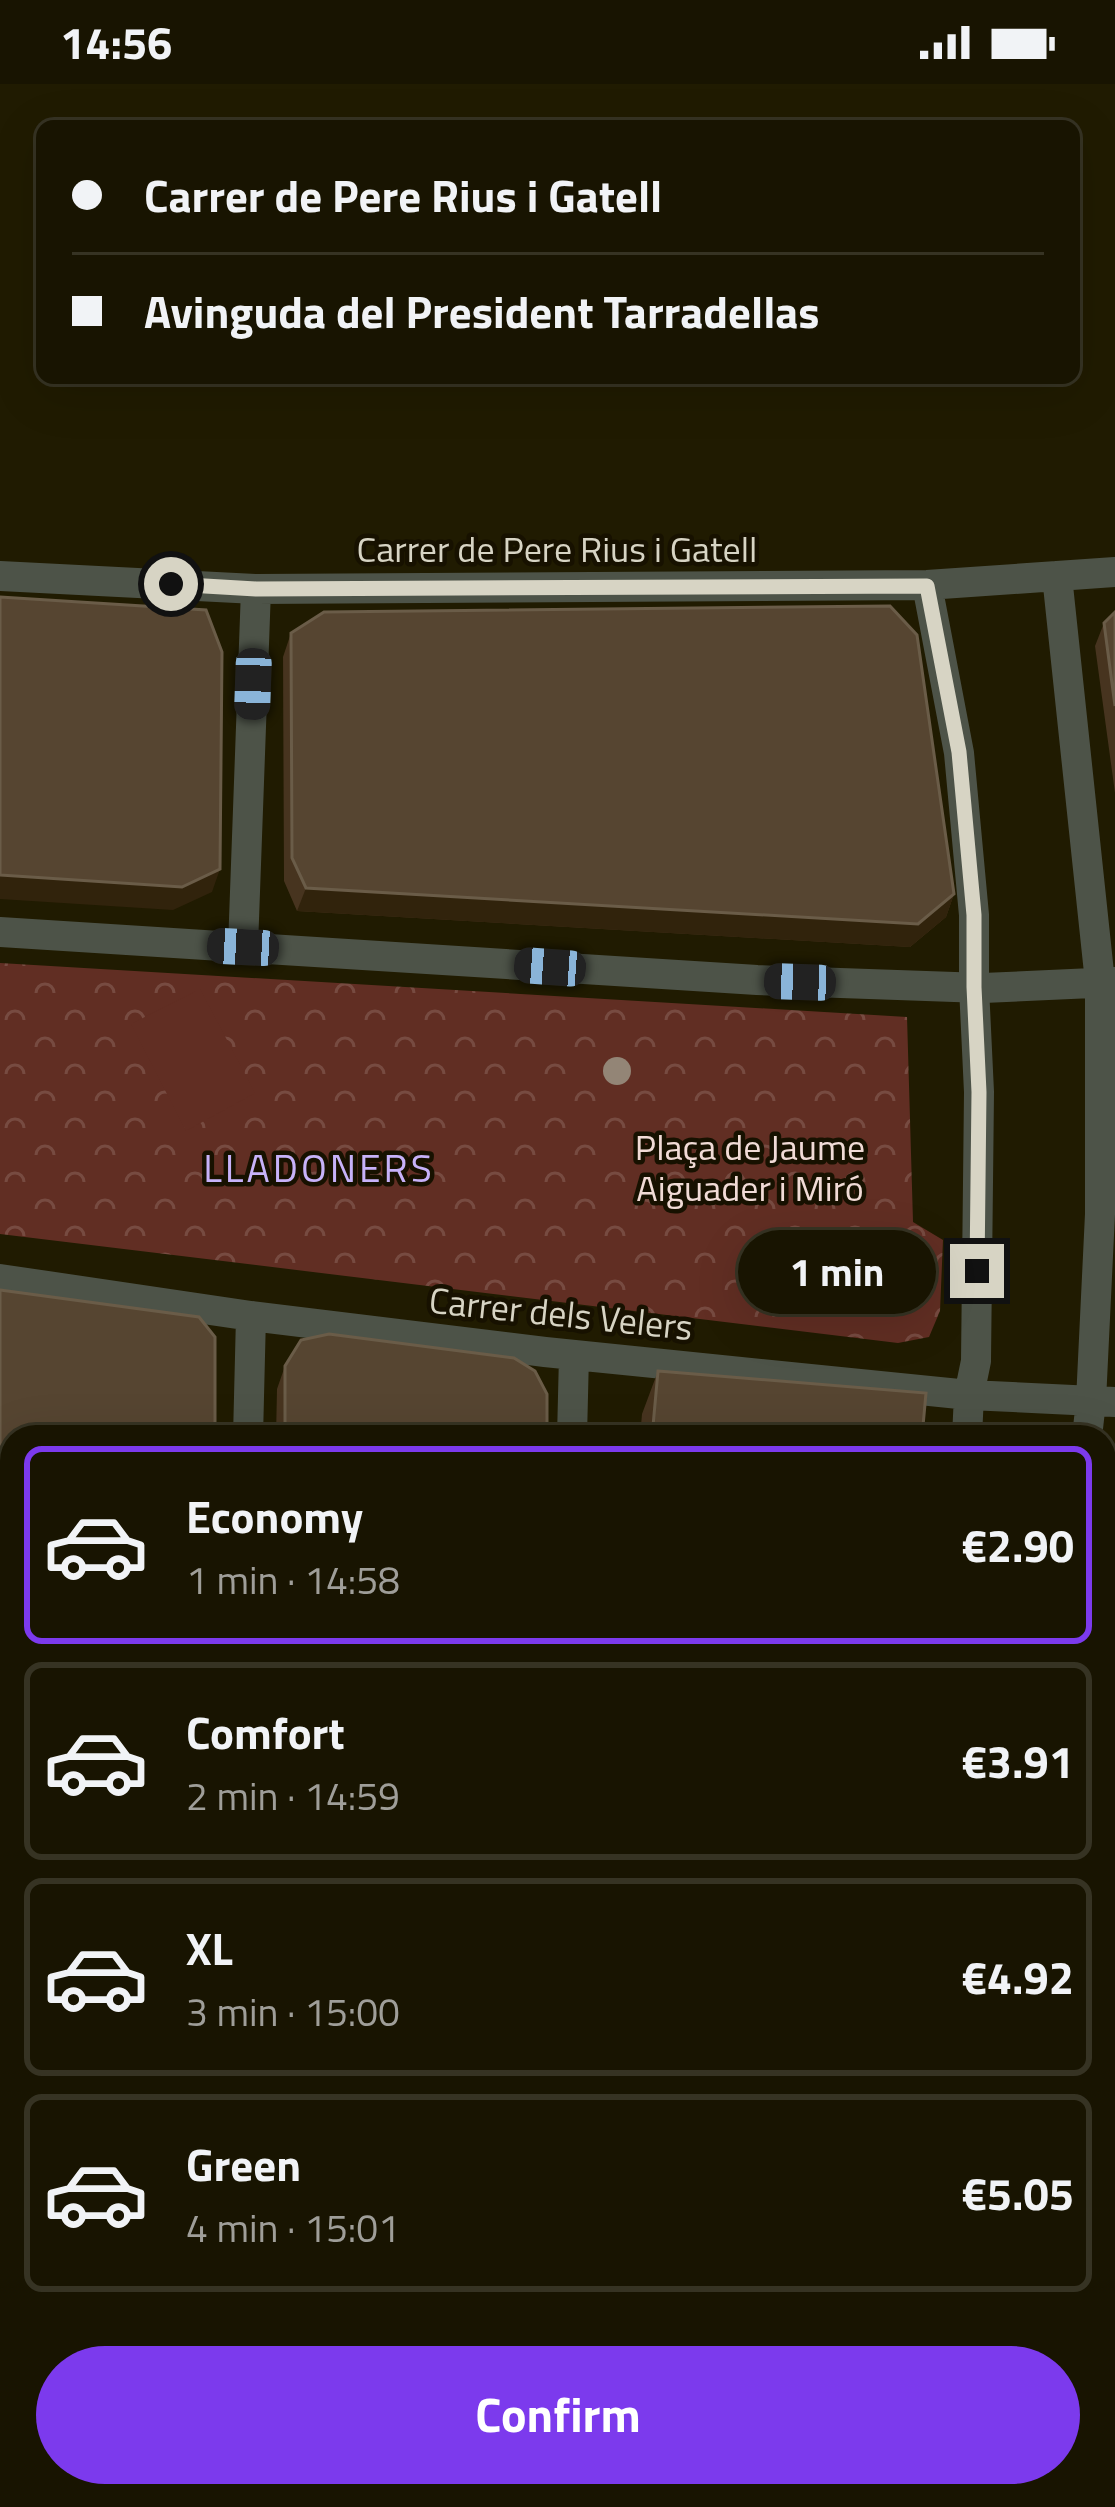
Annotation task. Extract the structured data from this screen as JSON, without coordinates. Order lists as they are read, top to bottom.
{
  "streets": {
    "street": ["Carrer de Pere Rius i Gatell", "Carrer dels Velers"]
  },
  "districts": ["LLADONERS"],
  "parks": ["Plaça de Jaume Aiguader i Miró"],
  "page": {
    "status": "14:56",
    "banner": ["Carrer de Pere Rius i Gatell", "Avinguda del President Tarradellas"],
    "bubble": "1 min",
    "list": [
      {
        "name": "Economy",
        "note": "1 min · 14:58",
        "value": "€2.90"
      },
      {
        "name": "Comfort",
        "note": "2 min · 14:59",
        "value": "€3.91"
      },
      {
        "name": "XL",
        "note": "3 min · 15:00",
        "value": "€4.92"
      },
      {
        "name": "Green",
        "note": "4 min · 15:01",
        "value": "€5.05"
      }
    ],
    "buttons": "Confirm"
  }
}
